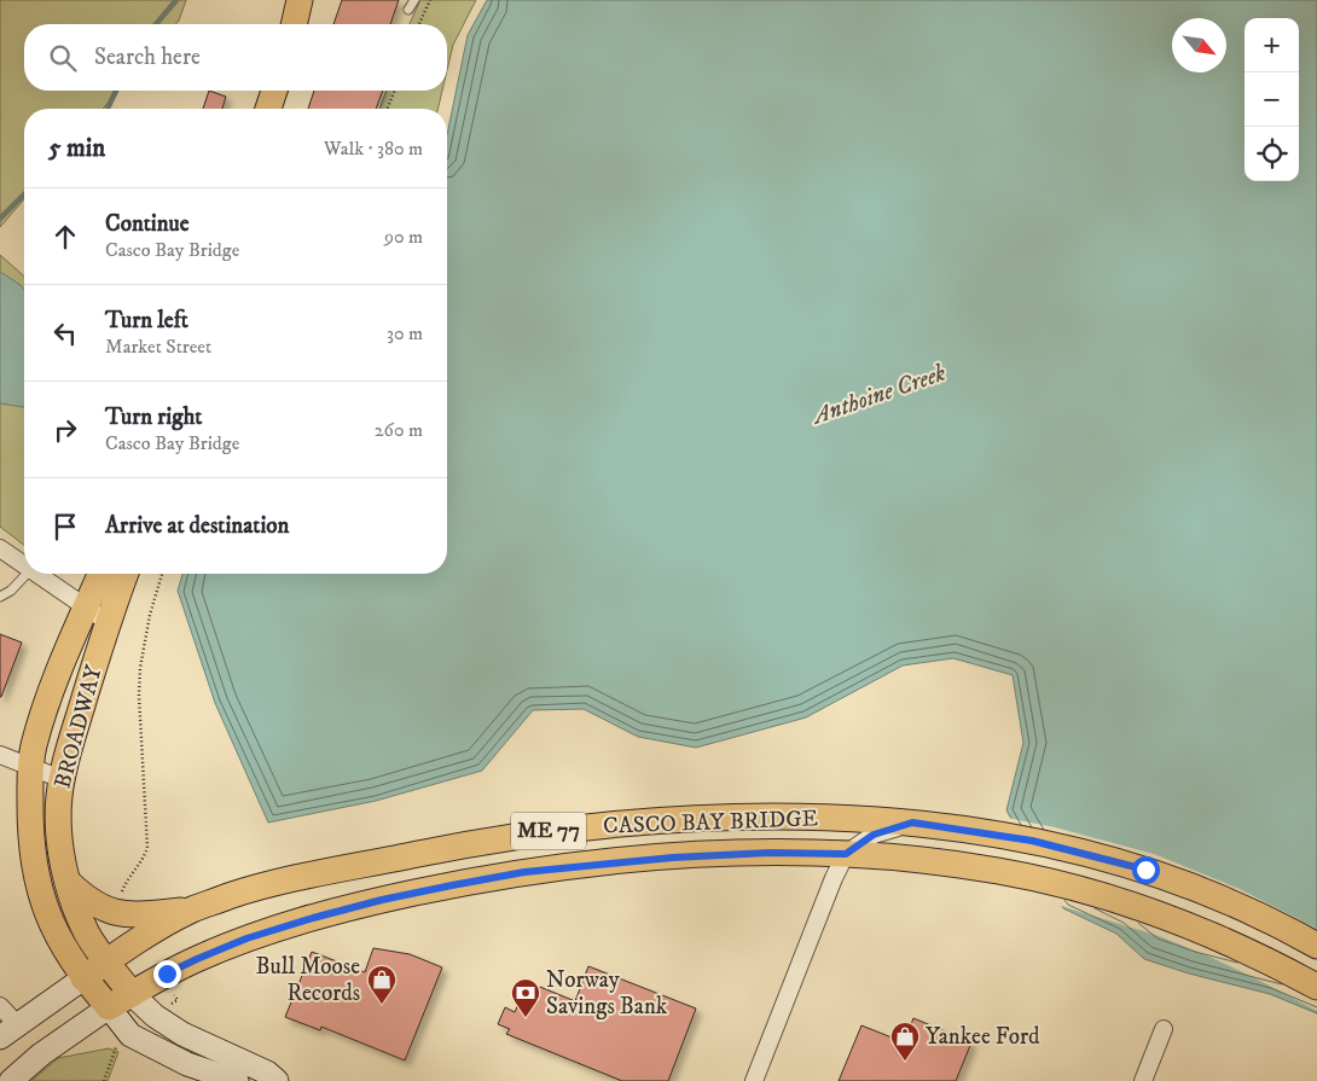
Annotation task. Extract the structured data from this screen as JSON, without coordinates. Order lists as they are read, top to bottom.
{
  "streets": {
    "main road": ["BROADWAY", "CASCO BAY BRIDGE", "ME 77"]
  },
  "crossings": [
    ["BROADWAY", "CASCO BAY BRIDGE"],
    ["BROADWAY", "ME 77"],
    ["CASCO BAY BRIDGE", "ME 77"]
  ],
  "water": ["Anthoine Creek"],
  "places": {
    "shop": ["Bull Moose Records", "Yankee Ford"],
    "bank": ["Norway Savings Bank"]
  },
  "north": "bottom right",
  "page": {
    "map_buttons": ["+", "−"],
    "search": "Search here",
    "heading": ["5 min", "Walk · 380 m"],
    "list": [
      ["Continue", "Casco Bay Bridge", "90 m"],
      ["Turn left", "Market Street", "30 m"],
      ["Turn right", "Casco Bay Bridge", "260 m"],
      "Arrive at destination"
    ]
  }
}
